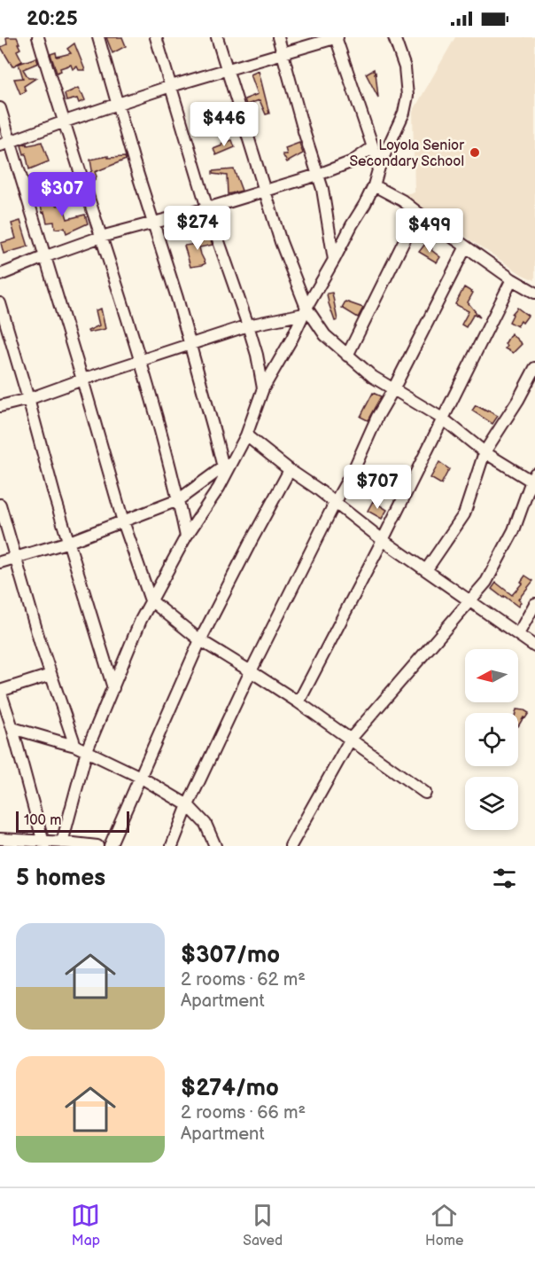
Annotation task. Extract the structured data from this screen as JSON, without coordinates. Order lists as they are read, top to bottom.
{
  "places": ["Loyola Senior Secondary School"],
  "scale_bar": "100 m",
  "north": "left",
  "page": {
    "status": "20:25",
    "price": [
      "$446",
      "$307",
      "$274",
      "$499",
      "$707"
    ],
    "scale": "100 m",
    "heading": "5 homes",
    "list": [
      {
        "name": "$307/mo",
        "note": "2 rooms · 62 m² · Apartment"
      },
      {
        "name": "$274/mo",
        "note": "2 rooms · 66 m² · Apartment"
      }
    ],
    "tabs": ["Map", "Saved", "Home"]
  }
}
